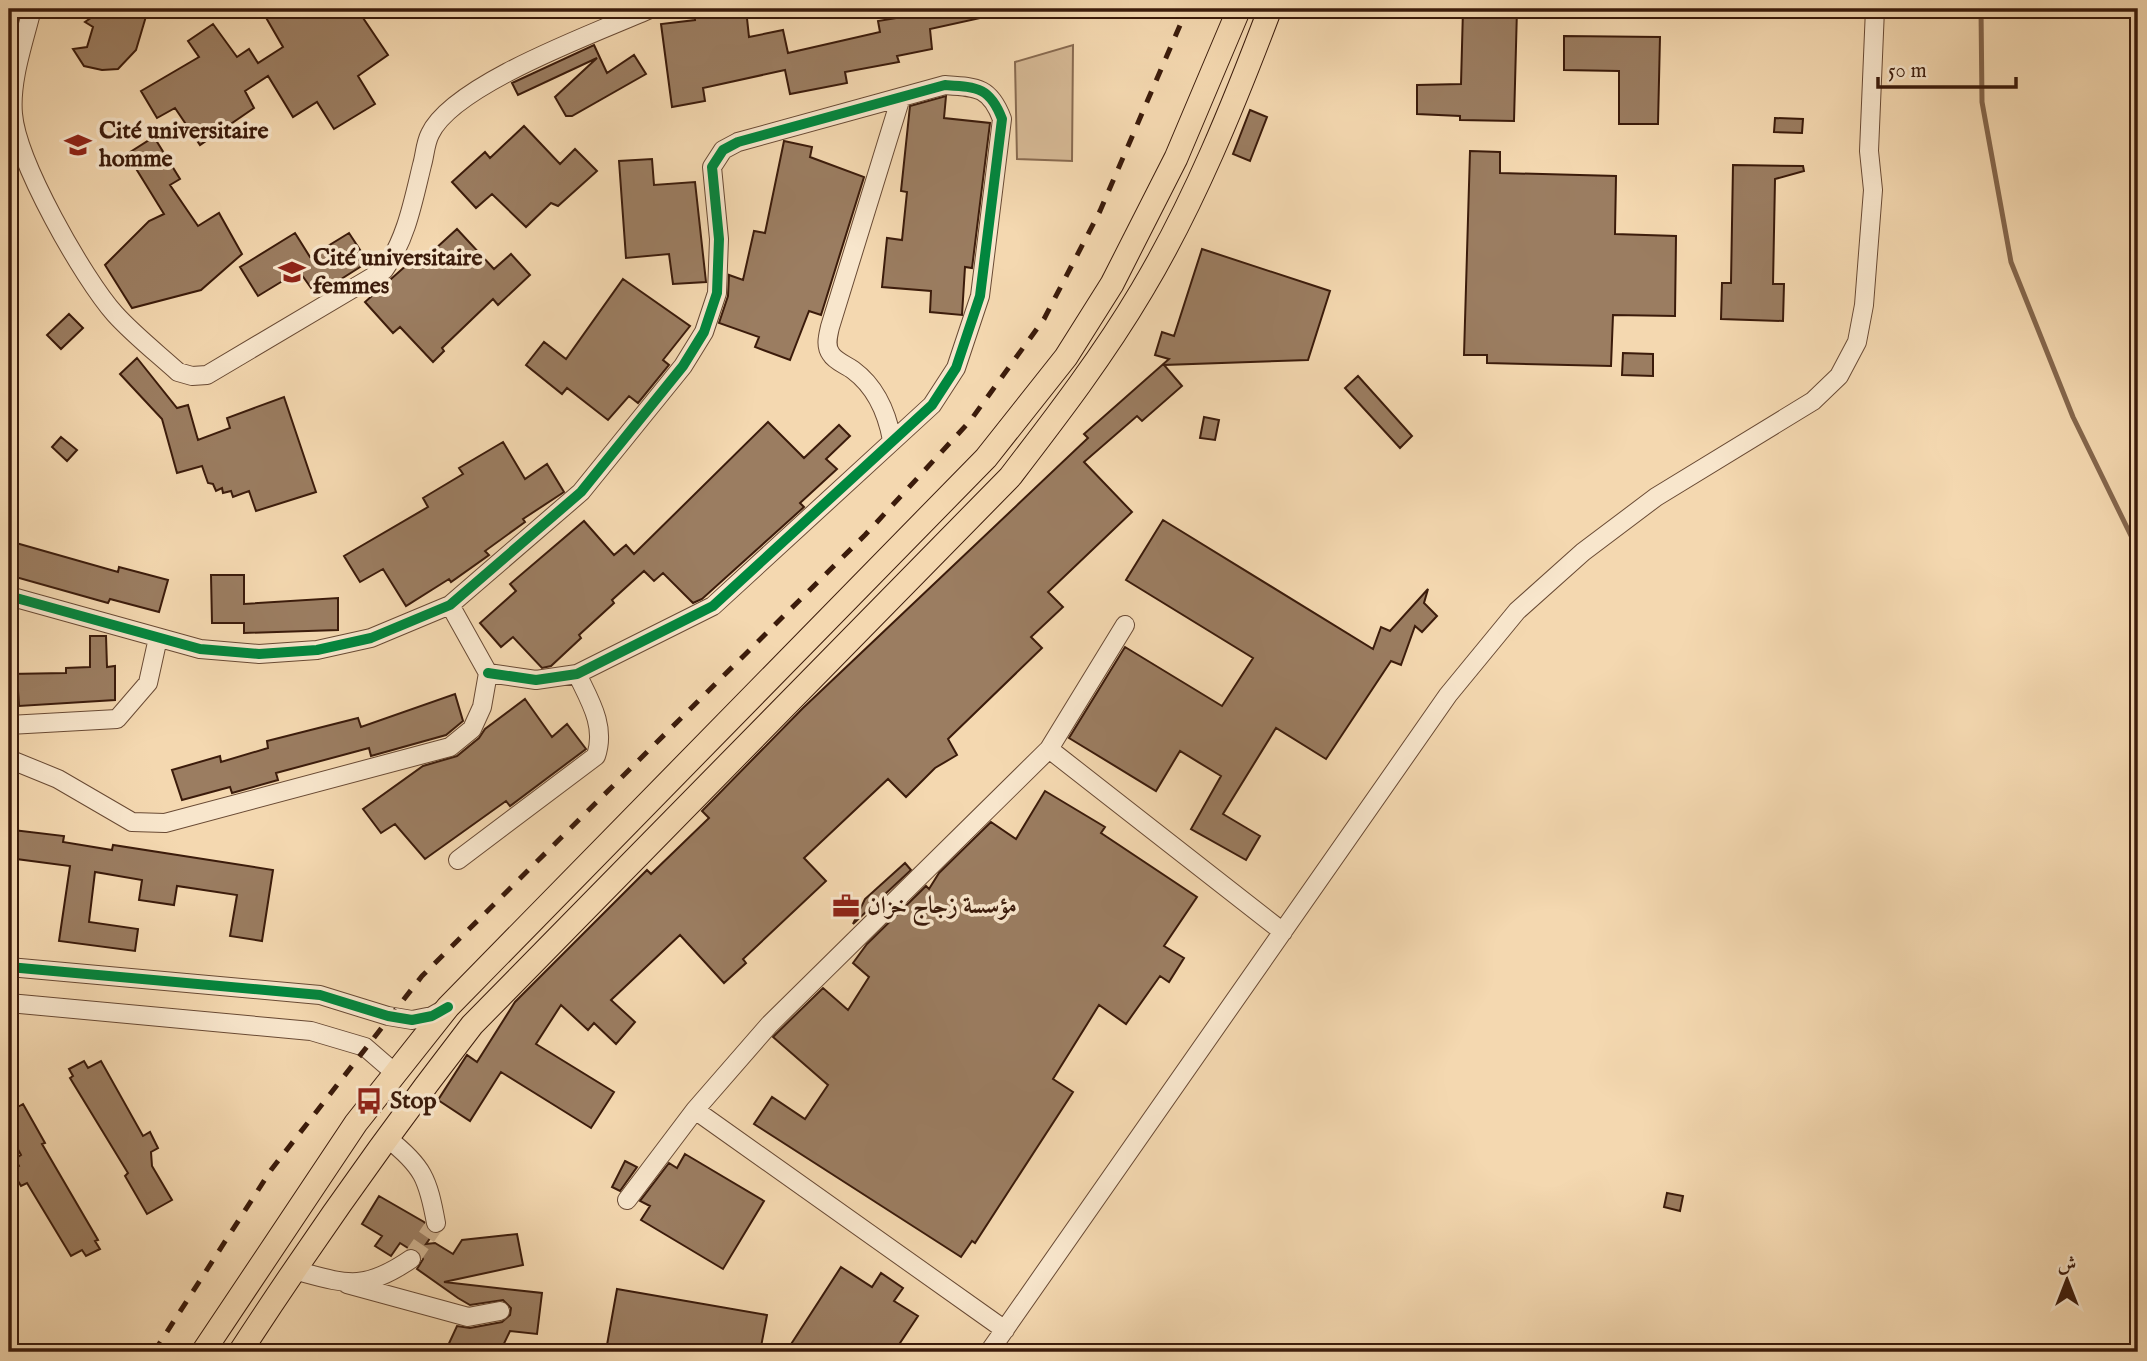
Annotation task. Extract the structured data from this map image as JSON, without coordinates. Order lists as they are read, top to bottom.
{
  "places": {
    "school or university": ["Cité universitaire homme", "Cité universitaire femmes"],
    "office": ["مؤسسة زجاج خزان"],
    "bus stop": ["Stop"]
  },
  "scale_bar": "50 m",
  "north": "top"
}
